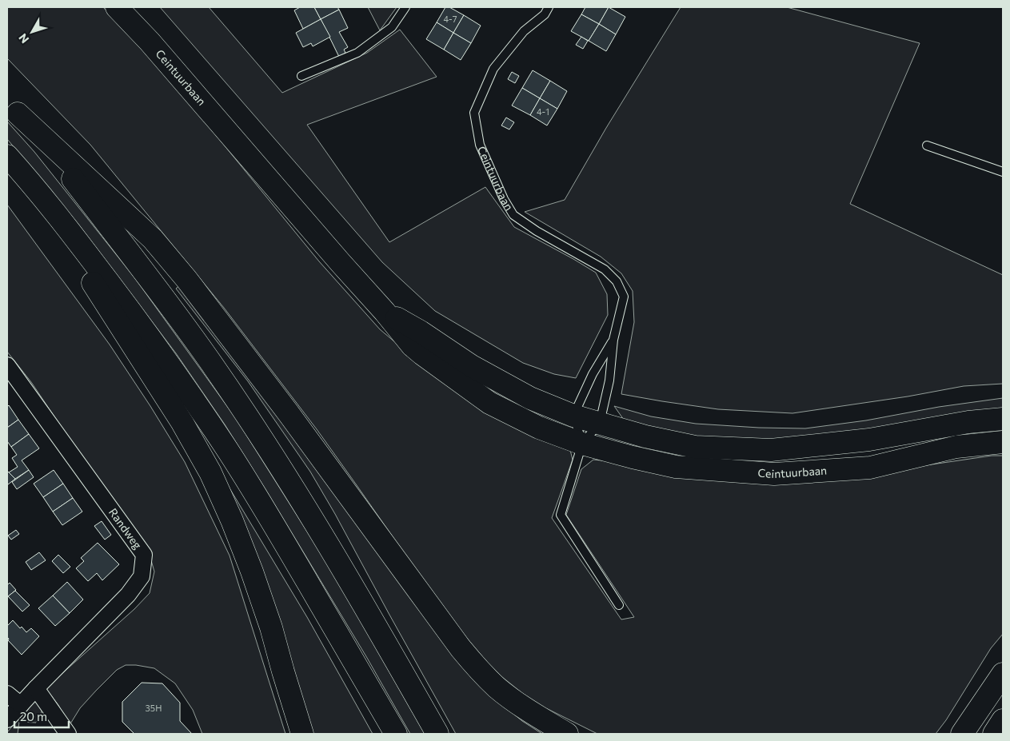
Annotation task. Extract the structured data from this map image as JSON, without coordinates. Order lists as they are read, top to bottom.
{
  "streets": {
    "main road": ["Ceintuurbaan"],
    "street": ["Randweg"]
  },
  "house_numbers": ["4-7", "4-1", "35H"],
  "scale_bar": "20 m",
  "north": "bottom left"
}
